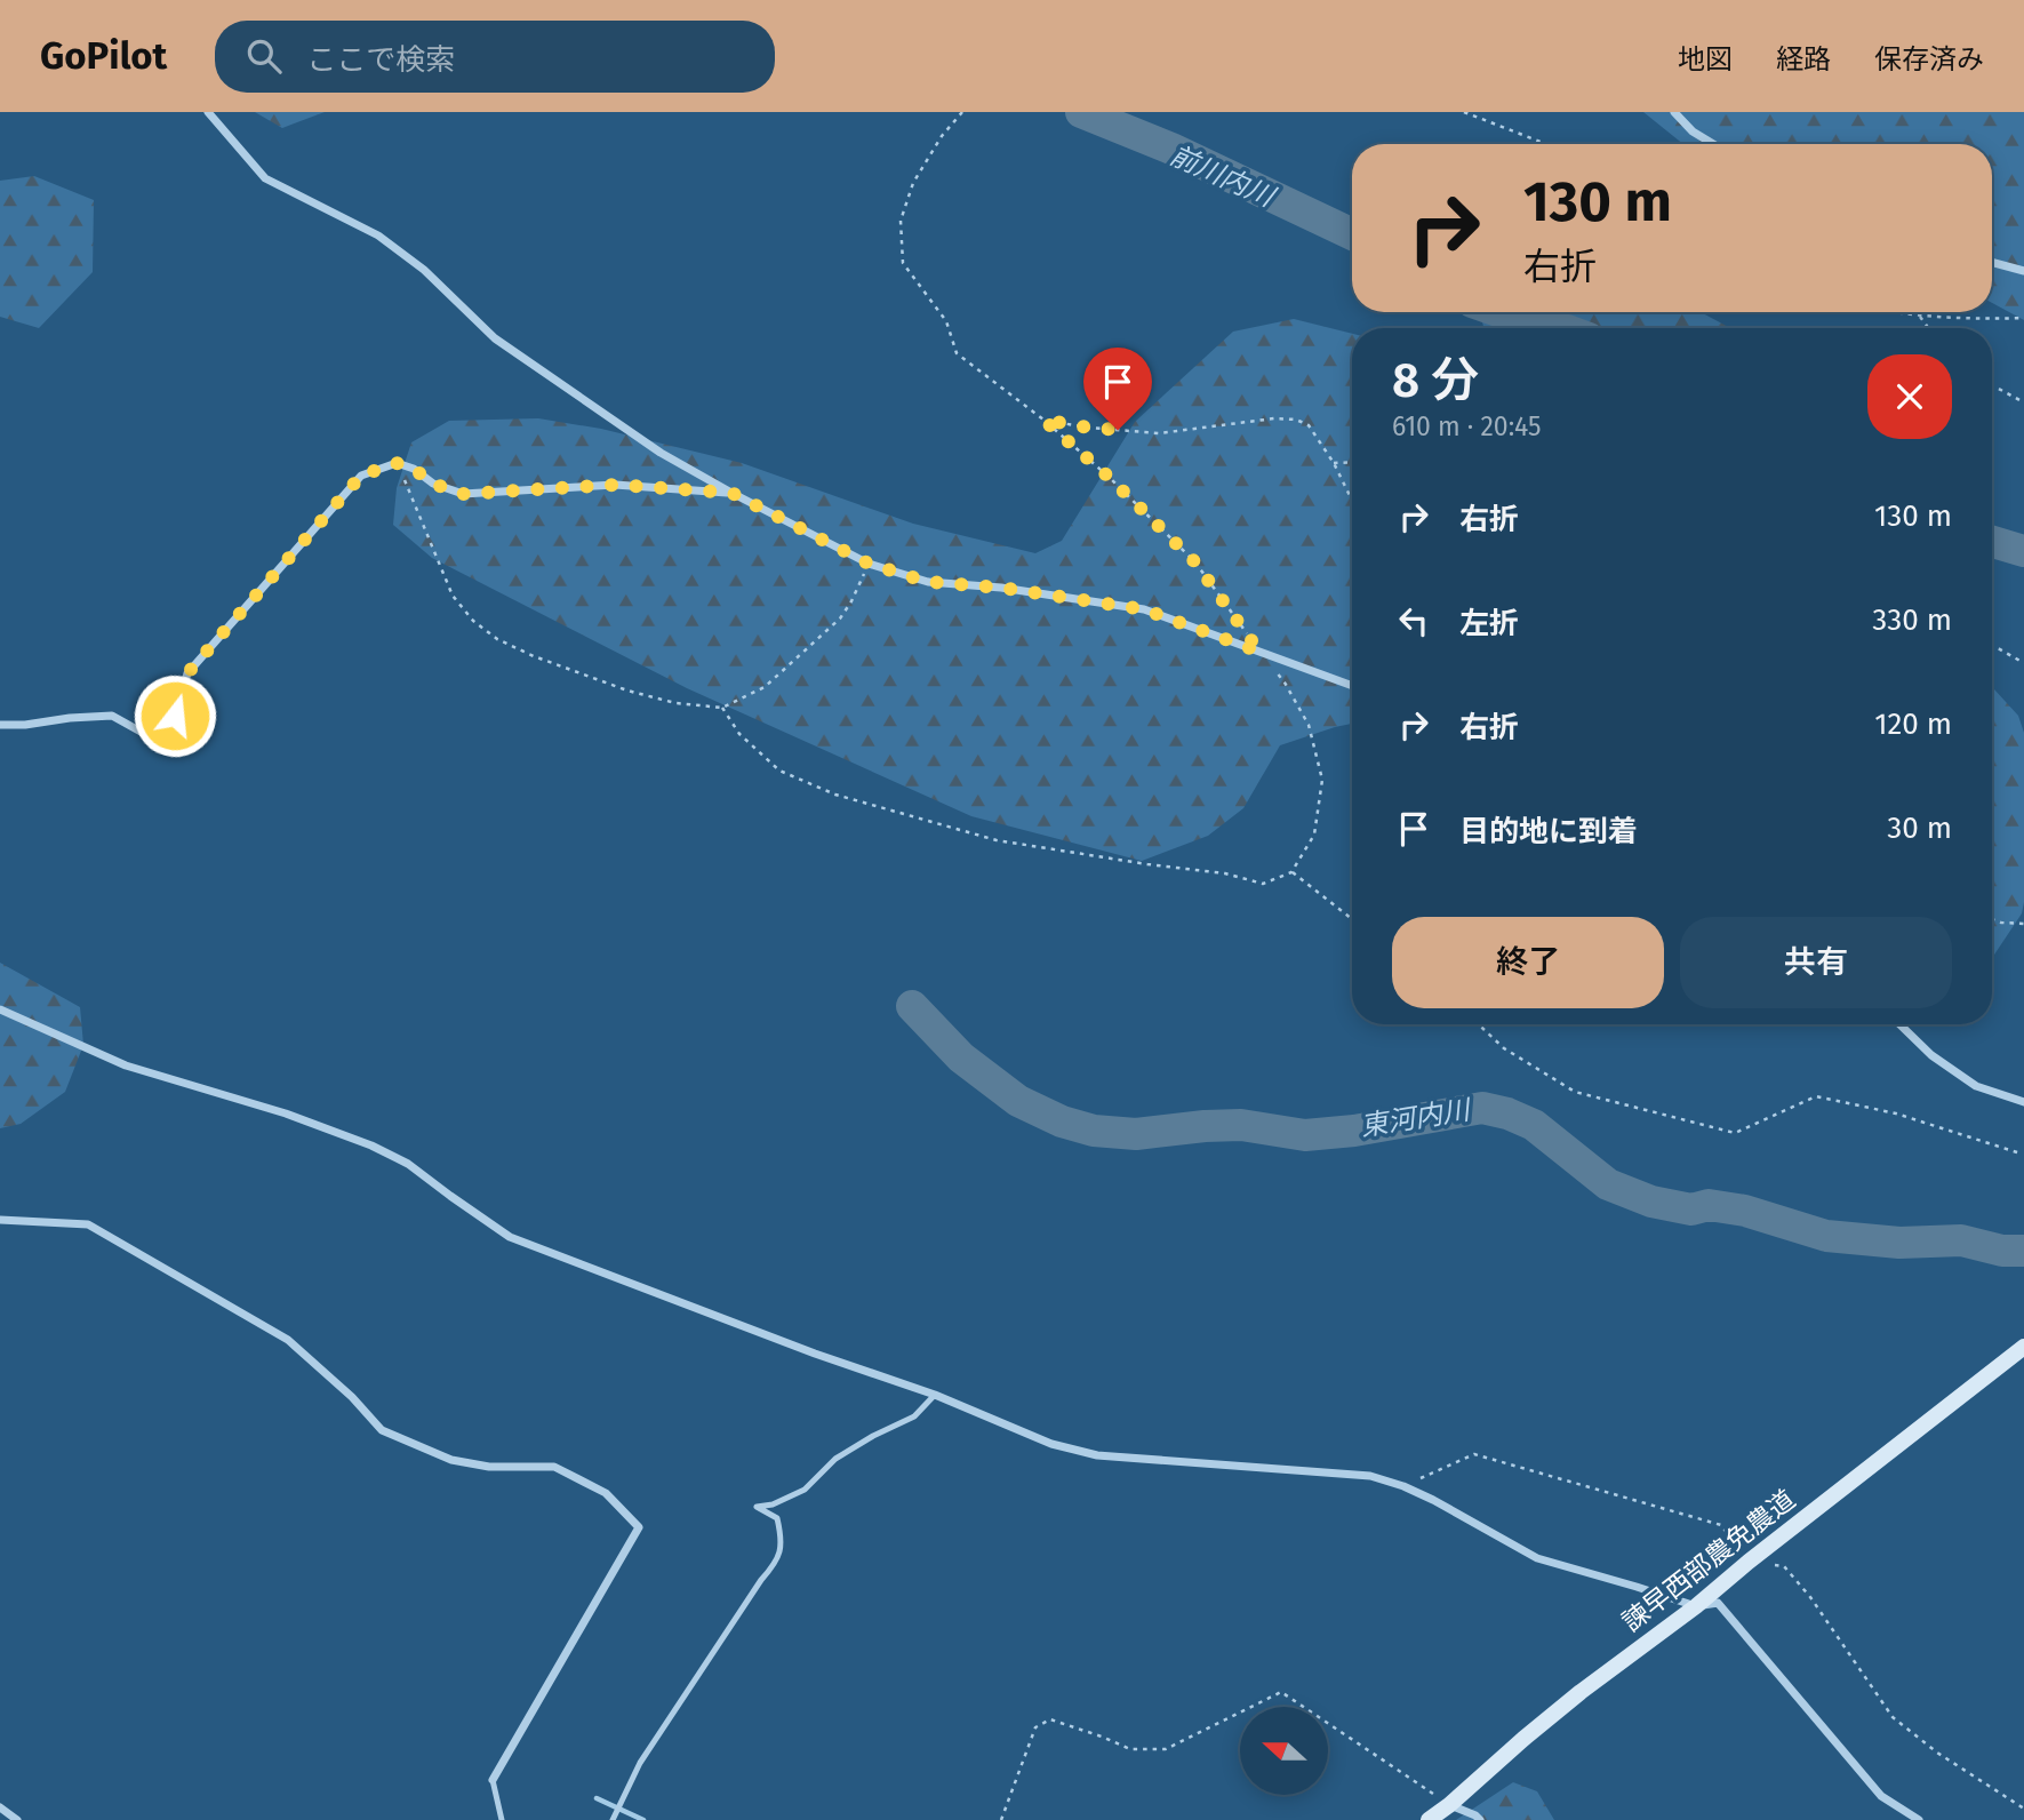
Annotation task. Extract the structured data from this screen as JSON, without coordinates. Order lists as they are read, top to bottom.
{
  "streets": {
    "street": ["諫早西部農免農道"]
  },
  "water": ["前川内川", "東河内川"],
  "north": "left",
  "page": {
    "header": "GoPilot",
    "search": "ここで検索",
    "nav": ["地図", "経路", "保存済み"],
    "turn": ["130 m", "右折"],
    "heading": ["8 分", "610 m · 20:45"],
    "list": [
      {
        "name": "右折",
        "value": "130 m"
      },
      {
        "name": "左折",
        "value": "330 m"
      },
      {
        "name": "右折",
        "value": "120 m"
      },
      {
        "name": "目的地に到着",
        "value": "30 m"
      }
    ],
    "buttons": ["終了", "共有"]
  }
}
